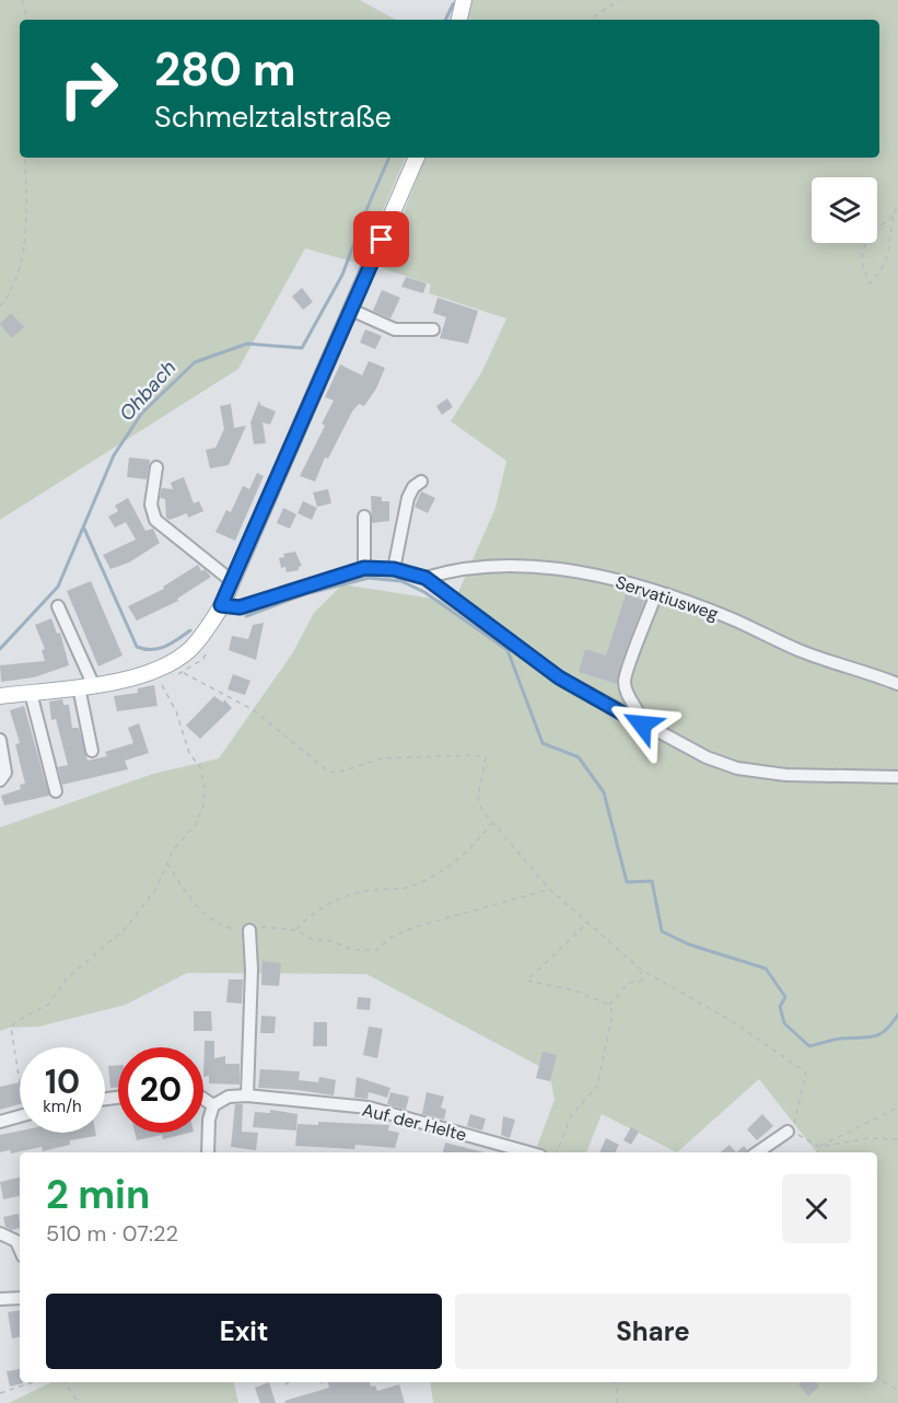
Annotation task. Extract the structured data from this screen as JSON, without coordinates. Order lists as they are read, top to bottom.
{
  "streets": {
    "street": ["Servatiusweg", "Auf der Helte"]
  },
  "water": ["Ohbach"],
  "page": {
    "turn": ["280 m", "Schmelztalstraße"],
    "speed": "10 km/h",
    "limit": "20",
    "heading": ["2 min", "510 m · 07:22"],
    "buttons": ["Exit", "Share"]
  }
}
